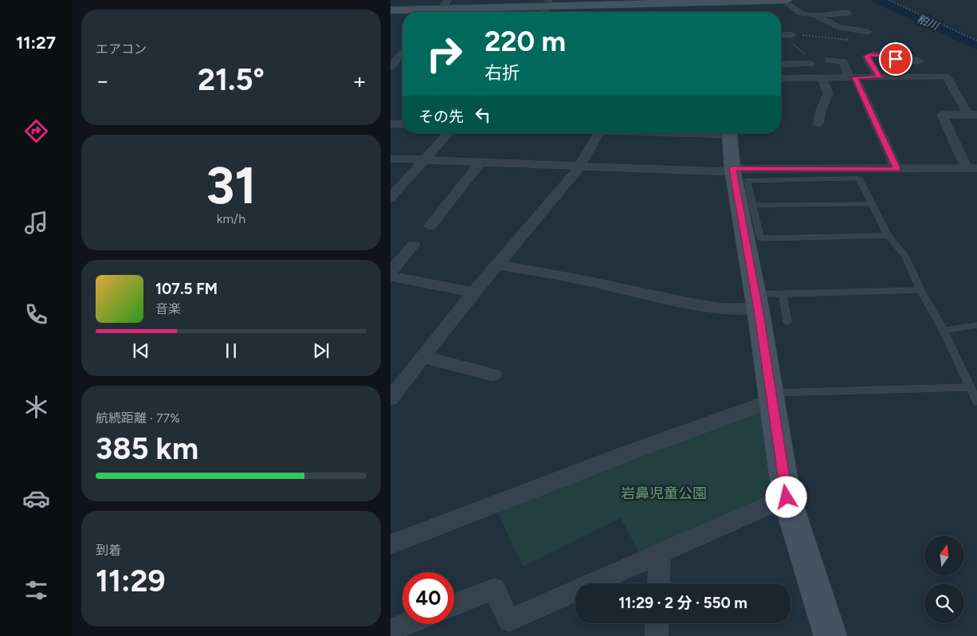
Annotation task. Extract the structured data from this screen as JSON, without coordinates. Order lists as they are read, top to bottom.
{
  "water": ["粕川"],
  "parks": ["岩鼻児童公園"],
  "north": "top",
  "page": {
    "tabs": "11:27",
    "tile": [
      "エアコン",
      ["31", "km/h"],
      ["航続距離 · 77%", "385 km"],
      ["到着", "11:29"]
    ],
    "turn": ["220 m", "右折"],
    "heat": ["−", "21.5°", "+"],
    "then": "その先",
    "song": ["107.5 FM", "音楽"],
    "limit": "40",
    "trip": "11:29 · 2 分 · 550 m"
  }
}
